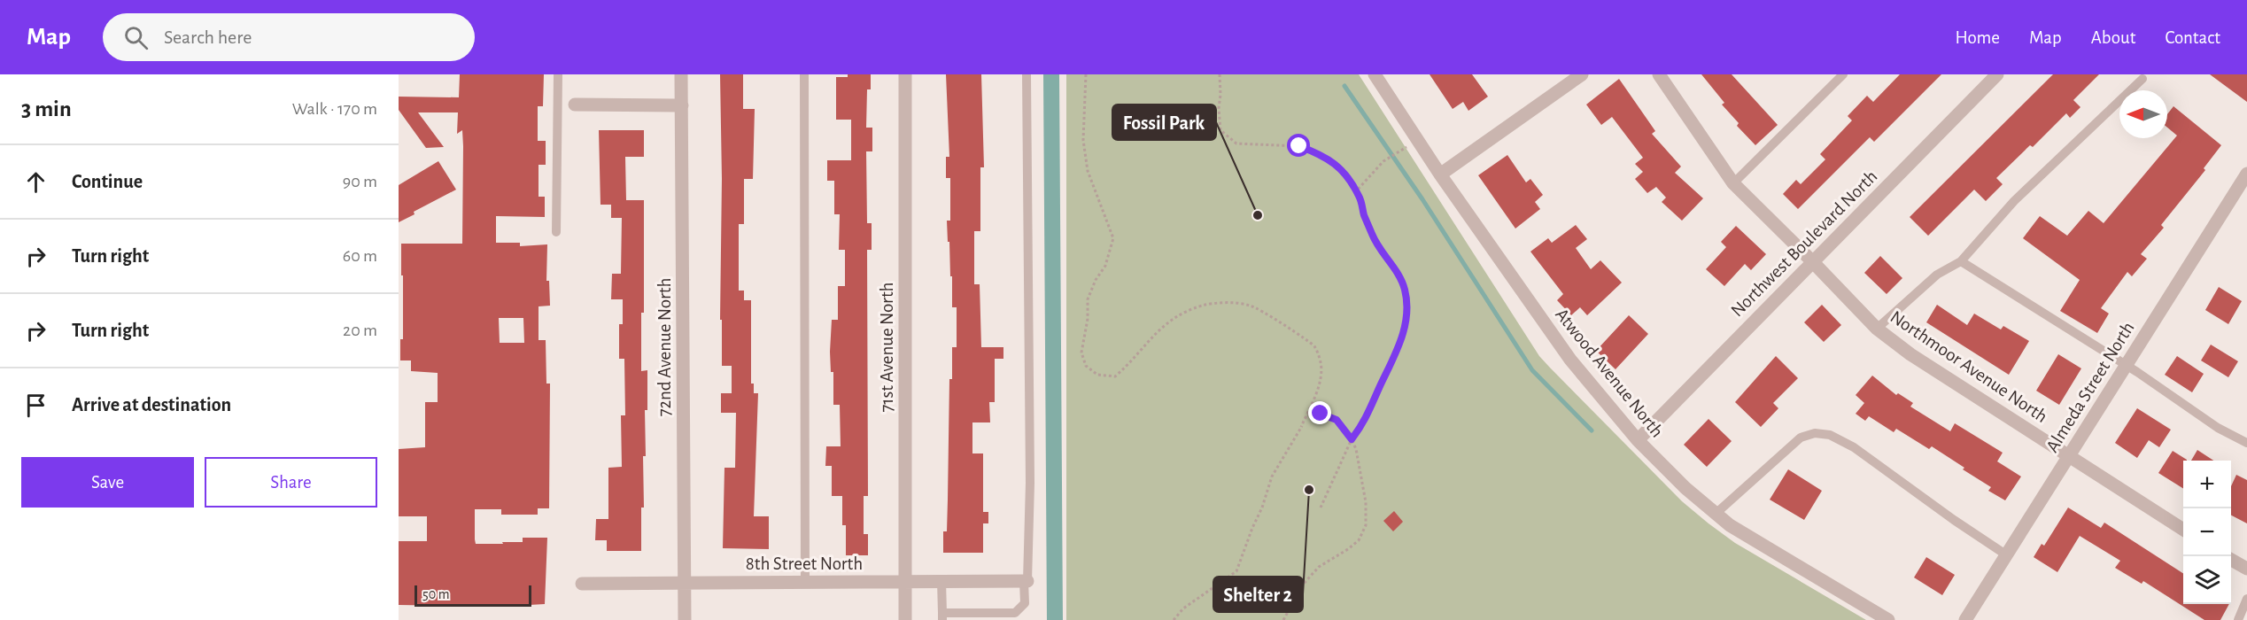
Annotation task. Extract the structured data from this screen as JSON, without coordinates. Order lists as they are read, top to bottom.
{
  "streets": {
    "street": [
      "Northwest Boulevard North",
      "72nd Avenue North",
      "71st Avenue North",
      "Northmoor Avenue North",
      "Atwood Avenue North",
      "Almeda Street North",
      "8th Street North"
    ]
  },
  "crossings": [
    ["Northwest Boulevard North", "Northmoor Avenue North"],
    ["Northwest Boulevard North", "Atwood Avenue North"],
    ["72nd Avenue North", "8th Street North"],
    ["71st Avenue North", "8th Street North"],
    ["Northmoor Avenue North", "Almeda Street North"]
  ],
  "places": ["Fossil Park", "Shelter 2"],
  "scale_bar": "50 m",
  "north": "left",
  "page": {
    "header": "Map",
    "search": "Search here",
    "nav": [
      "Home",
      "Map",
      "About",
      "Contact"
    ],
    "heading": ["3 min", "Walk · 170 m"],
    "list": [
      ["Continue", "90 m"],
      ["Turn right", "60 m"],
      ["Turn right", "20 m"],
      "Arrive at destination"
    ],
    "buttons": ["Save", "Share"],
    "map_buttons": ["+", "−"],
    "scale": "50 m"
  }
}
